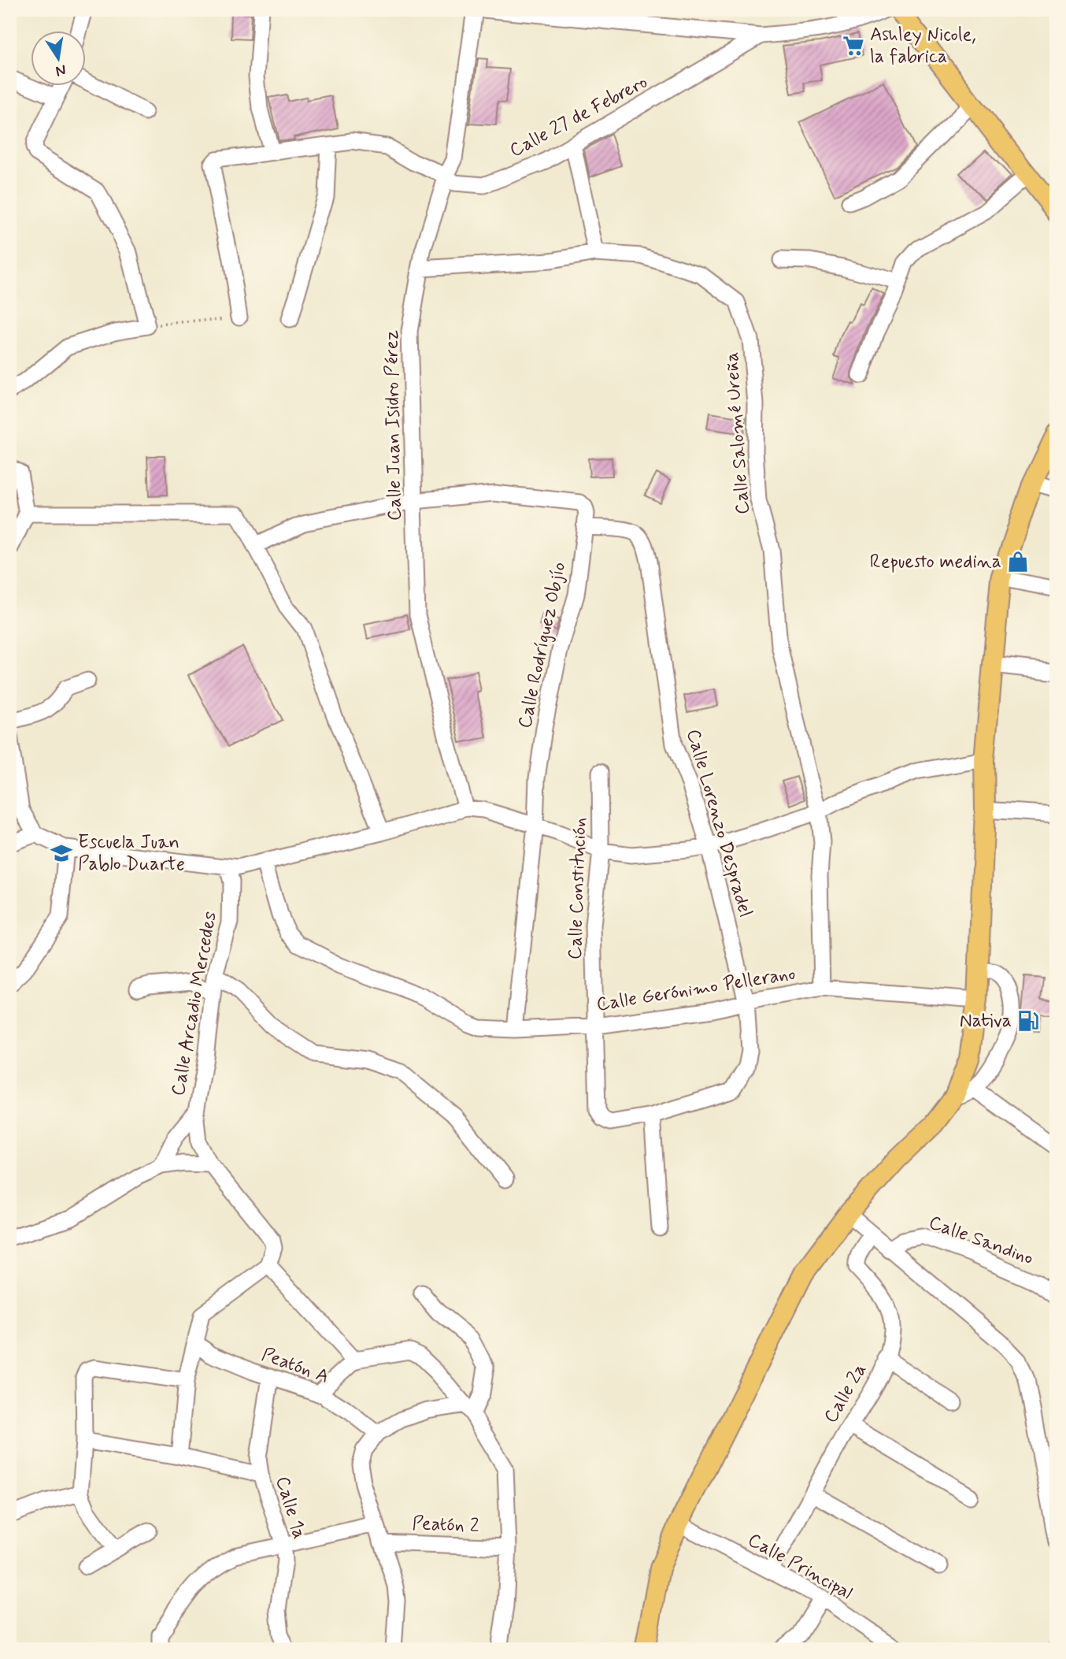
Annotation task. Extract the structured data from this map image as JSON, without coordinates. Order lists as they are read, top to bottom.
{
  "streets": {
    "street": [
      "Calle 27 de Febrero",
      "Calle Juan Isidro Pérez",
      "Calle Salomé Ureña",
      "Calle Rodríguez Objío",
      "Calle Lorenzo Despradel",
      "Calle Constitución",
      "Calle Gerónimo Pellerano",
      "Calle Arcadio Mercedes",
      "Calle Sandino",
      "Peatón A",
      "Calle 2a",
      "Calle 1a",
      "Peatón 2",
      "Calle Principal"
    ]
  },
  "crossings": [
    ["Calle 27 de Febrero", "Calle Juan Isidro Pérez"],
    ["Calle Juan Isidro Pérez", "Calle Salomé Ureña"],
    ["Calle Juan Isidro Pérez", "Calle Rodríguez Objío"],
    ["Calle Salomé Ureña", "Calle Gerónimo Pellerano"],
    ["Calle Rodríguez Objío", "Calle Lorenzo Despradel"],
    ["Calle Rodríguez Objío", "Calle Gerónimo Pellerano"],
    ["Calle Lorenzo Despradel", "Calle Constitución"],
    ["Calle Lorenzo Despradel", "Calle Gerónimo Pellerano"],
    ["Calle Constitución", "Calle Gerónimo Pellerano"],
    ["Peatón A", "Calle 1a"],
    ["Peatón A", "Peatón 2"],
    ["Calle 2a", "Calle Principal"]
  ],
  "places": {
    "supermarket": ["Ashley Nicole, la fabrica"],
    "shop": ["Repuesto medina"],
    "school or university": ["Escuela Juan Pablo Duarte"],
    "fuel station": ["Nativa"]
  },
  "north": "bottom"
}
